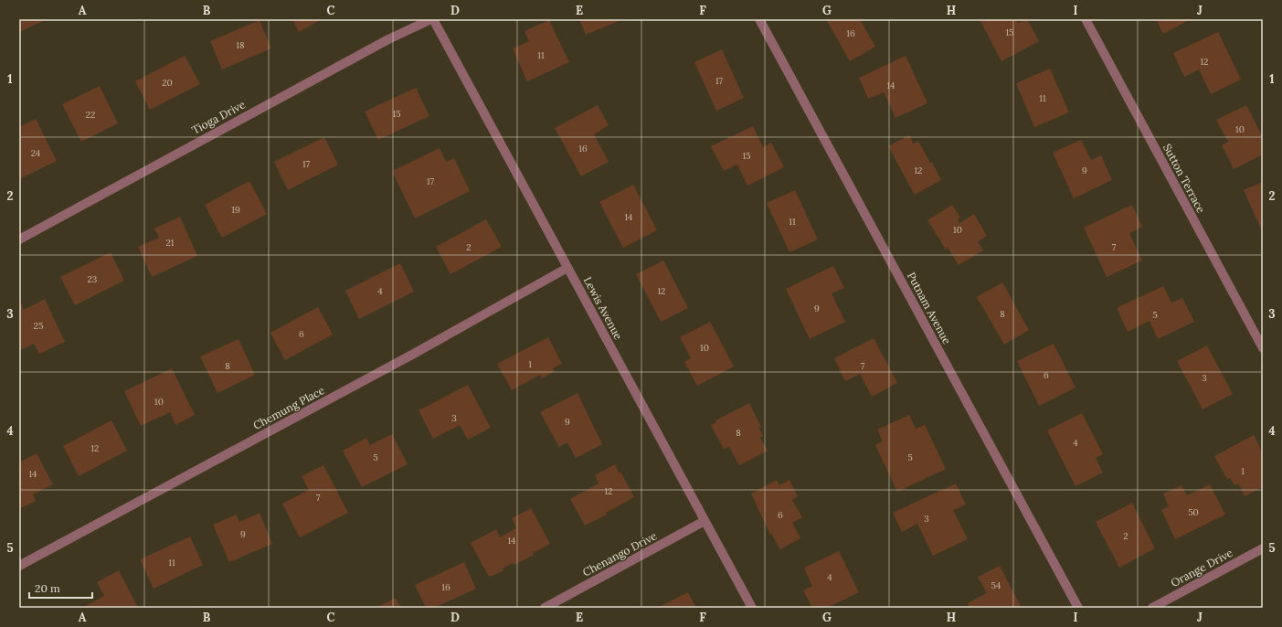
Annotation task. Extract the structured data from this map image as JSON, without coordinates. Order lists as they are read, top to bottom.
{
  "streets": {
    "street": [
      "Tioga Drive",
      "Sutton Terrace",
      "Lewis Avenue",
      "Putnam Avenue",
      "Chemung Place",
      "Chenango Drive",
      "Orange Drive"
    ]
  },
  "crossings": [
    ["Tioga Drive", "Lewis Avenue"],
    ["Lewis Avenue", "Chemung Place"],
    ["Lewis Avenue", "Chenango Drive"]
  ],
  "house_numbers": [
    "15",
    "16",
    "18",
    "11",
    "12",
    "17",
    "20",
    "14",
    "11",
    "15",
    "22",
    "10",
    "16",
    "24",
    "15",
    "17",
    "12",
    "9",
    "17",
    "19",
    "14",
    "11",
    "10",
    "21",
    "2",
    "7",
    "23",
    "4",
    "12",
    "9",
    "8",
    "5",
    "25",
    "6",
    "10",
    "1",
    "8",
    "7",
    "6",
    "3",
    "10",
    "3",
    "9",
    "8",
    "4",
    "12",
    "5",
    "5",
    "1",
    "14",
    "12",
    "7",
    "50",
    "6",
    "3",
    "9",
    "2",
    "14",
    "11",
    "4",
    "54",
    "16"
  ],
  "scale_bar": "20 m",
  "grid": {
    "columns": [
      "A",
      "B",
      "C",
      "D",
      "E",
      "F",
      "G",
      "H",
      "I",
      "J"
    ],
    "rows": [
      "1",
      "2",
      "3",
      "4",
      "5"
    ]
  }
}
